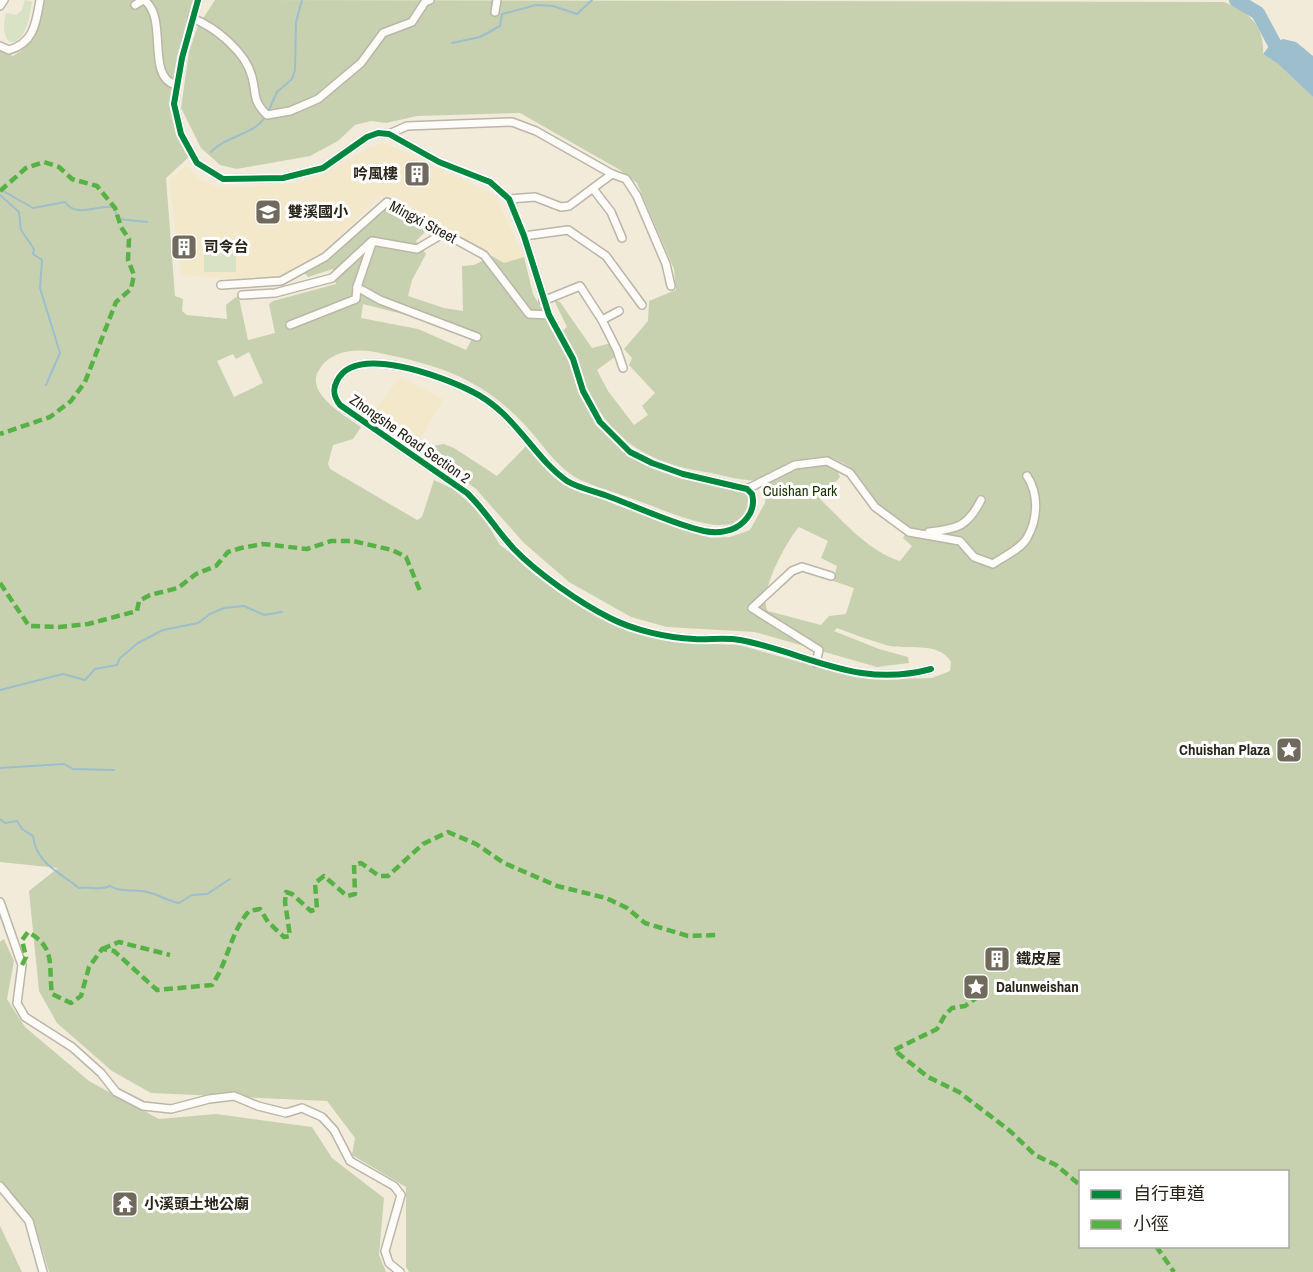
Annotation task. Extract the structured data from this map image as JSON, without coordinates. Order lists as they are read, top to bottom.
{
  "streets": {
    "street": ["Mingxi Street", "Zhongshe Road Section 2"]
  },
  "parks": ["Cuishan Park"],
  "places": {
    "building": ["吟風樓", "司令台", "鐵皮屋"],
    "school or university": ["雙溪國小"],
    "place": ["Chuishan Plaza", "Dalunweishan"],
    "temple": ["小溪頭土地公廟"]
  },
  "legend": ["自行車道", "小徑"]
}
